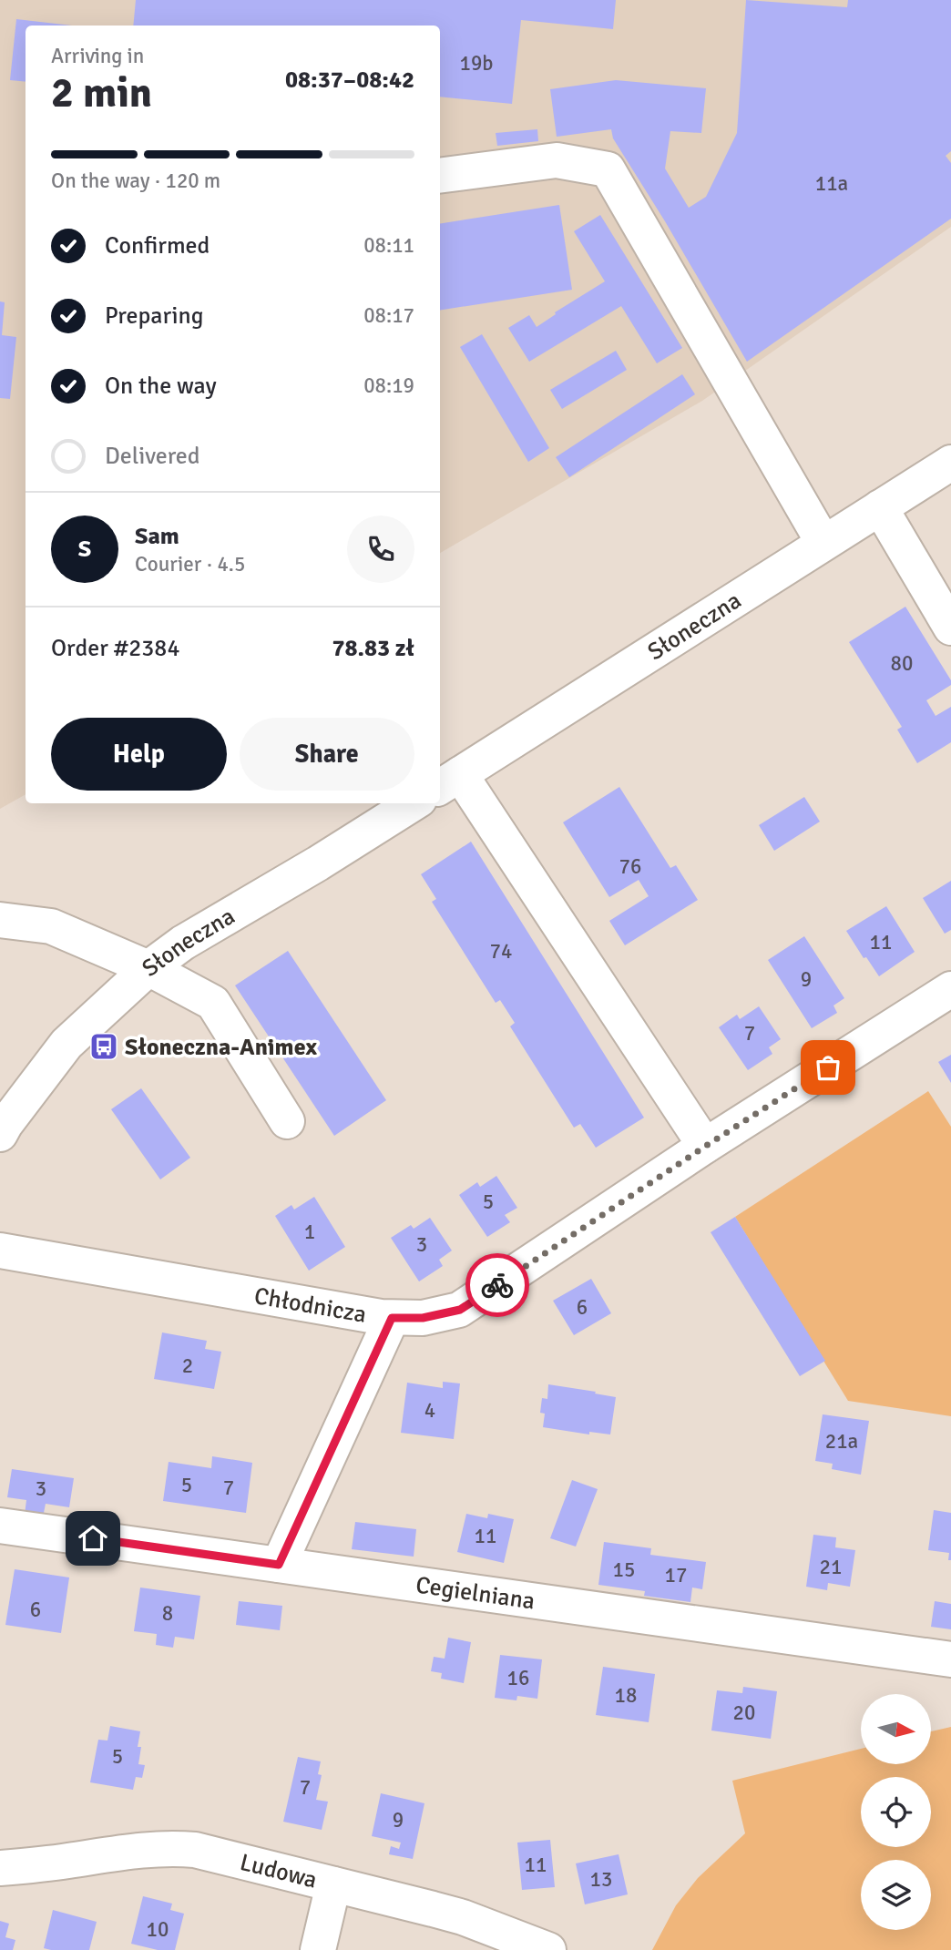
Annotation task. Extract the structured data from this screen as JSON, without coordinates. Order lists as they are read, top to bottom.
{
  "streets": {
    "street": [
      "Słoneczna",
      "Chłodnicza",
      "Cegielniana",
      "Ludowa"
    ]
  },
  "places": {
    "bus stop": ["Słoneczna-Animex"]
  },
  "house_numbers": [
    "19b",
    "11a",
    "80",
    "76",
    "11",
    "74",
    "9",
    "7",
    "5",
    "1",
    "3",
    "6",
    "2",
    "4",
    "21a",
    "5",
    "7",
    "3",
    "11",
    "21",
    "15",
    "17",
    "6",
    "8",
    "16",
    "18",
    "20",
    "5",
    "7",
    "9",
    "11",
    "13",
    "10"
  ],
  "north": "right",
  "page": {
    "heading": ["2 min", "Arriving in", "08:37–08:42"],
    "panel": [
      "Sam",
      "Courier · 4.5",
      "Order #2384",
      "78.83 zł"
    ],
    "bar": "On the way · 120 m",
    "list": [
      ["Confirmed", "08:11"],
      ["Preparing", "08:17"],
      ["On the way", "08:19"],
      "Delivered"
    ],
    "round": "S",
    "buttons": ["Help", "Share"]
  }
}
